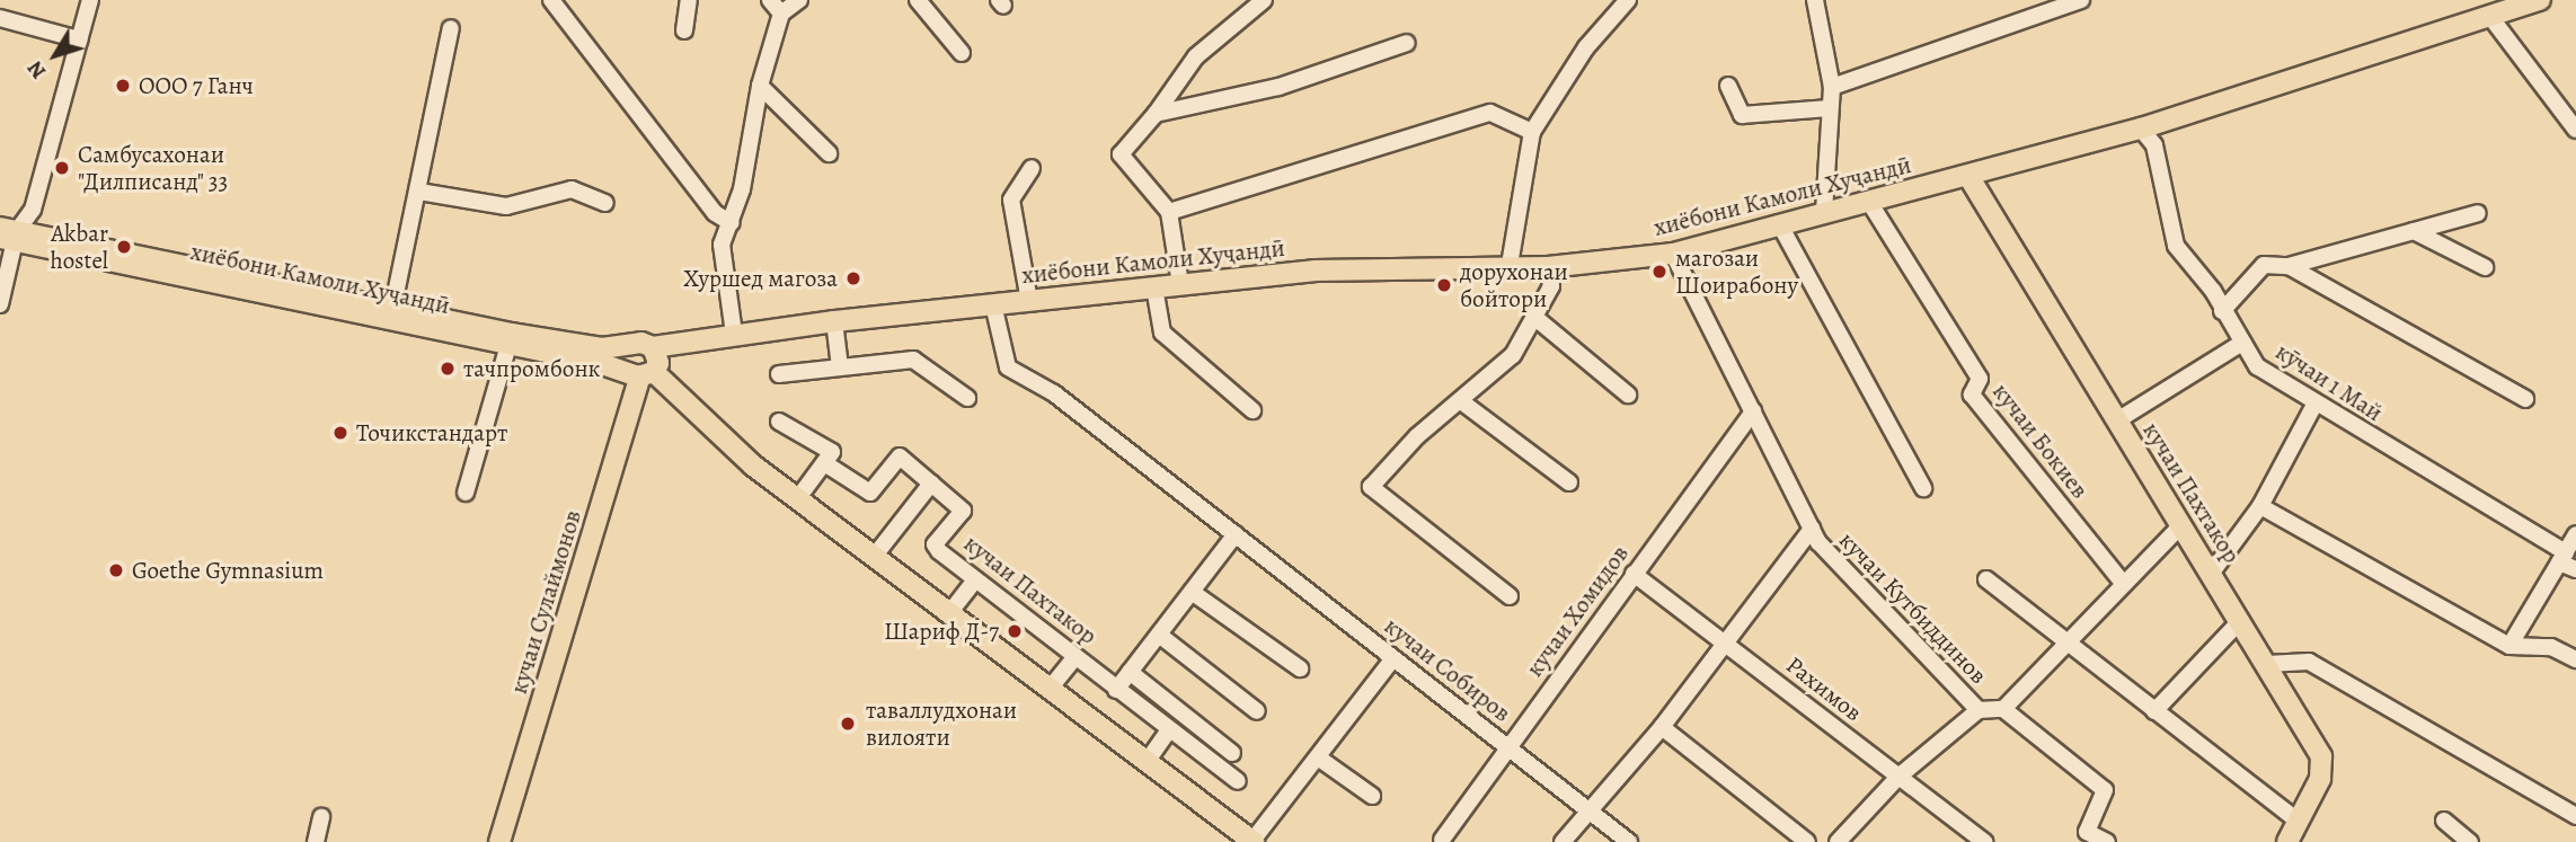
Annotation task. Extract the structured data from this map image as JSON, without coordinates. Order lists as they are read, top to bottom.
{
  "streets": {
    "main road": ["хиёбони Камоли Хуҷандӣ", "кучаи Пахтакор", "кучаи Сулаймонов"],
    "street": [
      "кӯчаи 1 Май",
      "кучаи Бокиев",
      "кучаи Кутбиддинов",
      "кучаи Хомидов",
      "кучаи Собиров",
      "Рахимов"
    ]
  },
  "crossings": [
    ["хиёбони Камоли Хуҷандӣ", "кӯчаи 1 Май"],
    ["хиёбони Камоли Хуҷандӣ", "кучаи Бокиев"],
    ["хиёбони Камоли Хуҷандӣ", "кучаи Пахтакор"],
    ["хиёбони Камоли Хуҷандӣ", "кучаи Сулаймонов"],
    ["хиёбони Камоли Хуҷандӣ", "кучаи Кутбиддинов"],
    ["хиёбони Камоли Хуҷандӣ", "кучаи Собиров"],
    ["кучаи Кутбиддинов", "кучаи Хомидов"],
    ["кучаи Хомидов", "кучаи Собиров"],
    ["кучаи Хомидов", "Рахимов"]
  ],
  "places": [
    "ООО 7 Ганч",
    "Самбусахонаи \"Дилписанд\" 33",
    "Akbar hostel",
    "магозаи Шоирабону",
    "Хуршед магоза",
    "дорухонаи бойтори",
    "тачпромбонк",
    "Точикстандарт",
    "Goethe Gymnasium",
    "Шариф Д-7",
    "таваллудхонаи вилояти"
  ],
  "north": "bottom left"
}
